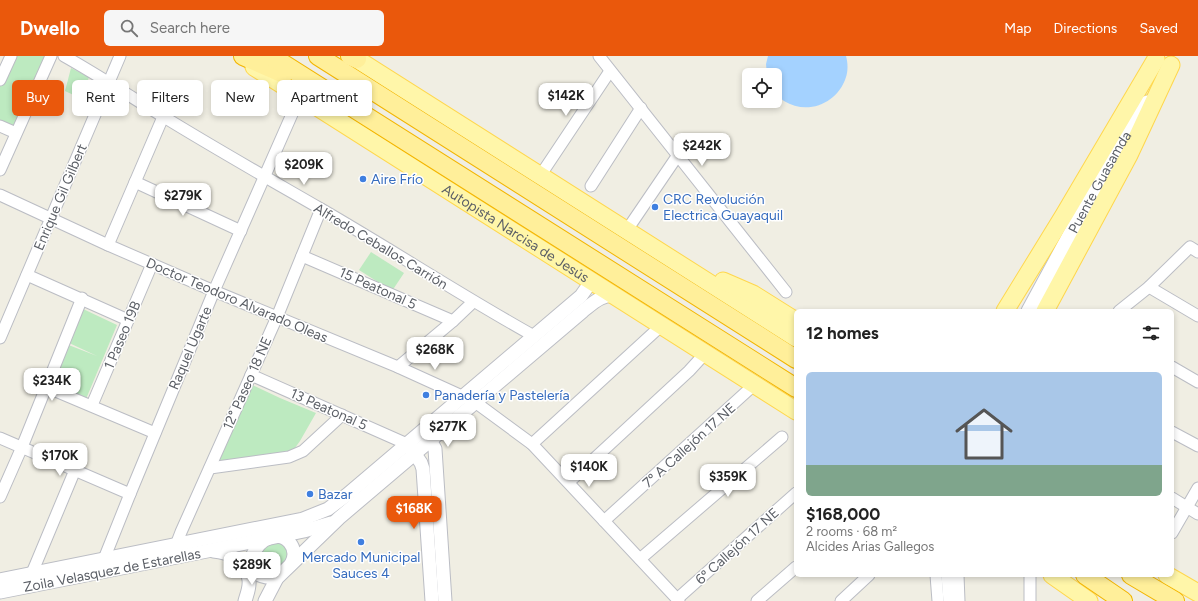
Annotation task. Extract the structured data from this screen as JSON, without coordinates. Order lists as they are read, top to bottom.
{
  "streets": {
    "highway": ["Autopista Narcisa de Jesús"],
    "main road": ["Puente Guasamda"],
    "street": [
      "Enrique Gil Gilbert",
      "Alfredo Ceballos Carrión",
      "15 Peatonal 5",
      "Doctor Teodoro Alvarado Oleas",
      "1 Paseo 19B",
      "Raquel Ugarte",
      "12° Paseo 18 NE",
      "13 Peatonal 5",
      "7º A Callejón 17 NE",
      "6º Callejón 17 NE",
      "Zoila Velasquez de Estarellas"
    ]
  },
  "crossings": [
    ["Enrique Gil Gilbert", "Doctor Teodoro Alvarado Oleas"],
    ["Autopista Narcisa de Jesús", "7º A Callejón 17 NE"],
    ["Alfredo Ceballos Carrión", "Raquel Ugarte"],
    ["Alfredo Ceballos Carrión", "12° Paseo 18 NE"],
    ["15 Peatonal 5", "12° Paseo 18 NE"],
    ["Doctor Teodoro Alvarado Oleas", "1 Paseo 19B"],
    ["Doctor Teodoro Alvarado Oleas", "Raquel Ugarte"],
    ["Doctor Teodoro Alvarado Oleas", "12° Paseo 18 NE"],
    ["Doctor Teodoro Alvarado Oleas", "7º A Callejón 17 NE"],
    ["Doctor Teodoro Alvarado Oleas", "6º Callejón 17 NE"],
    ["Raquel Ugarte", "Zoila Velasquez de Estarellas"],
    ["12° Paseo 18 NE", "13 Peatonal 5"],
    ["12° Paseo 18 NE", "Zoila Velasquez de Estarellas"],
    ["13 Peatonal 5", "Zoila Velasquez de Estarellas"]
  ],
  "places": [
    "Aire Frío",
    "CRC Revolución Electrica Guayaquil",
    "Panadería y Pastelería",
    "Bazar",
    "Mercado Municipal Sauces 4"
  ],
  "page": {
    "header": "Dwello",
    "search": "Search here",
    "nav": ["Map", "Directions", "Saved"],
    "chip": [
      "Buy",
      "Rent",
      "Filters",
      "New",
      "Apartment"
    ],
    "price": [
      "$142K",
      "$242K",
      "$209K",
      "$279K",
      "$268K",
      "$234K",
      "$277K",
      "$170K",
      "$140K",
      "$359K",
      "$168K",
      "$289K"
    ],
    "heading": "12 homes",
    "list": [
      {
        "name": "$168,000",
        "note": "2 rooms · 68 m² · Alcides Arias Gallegos"
      }
    ]
  }
}
